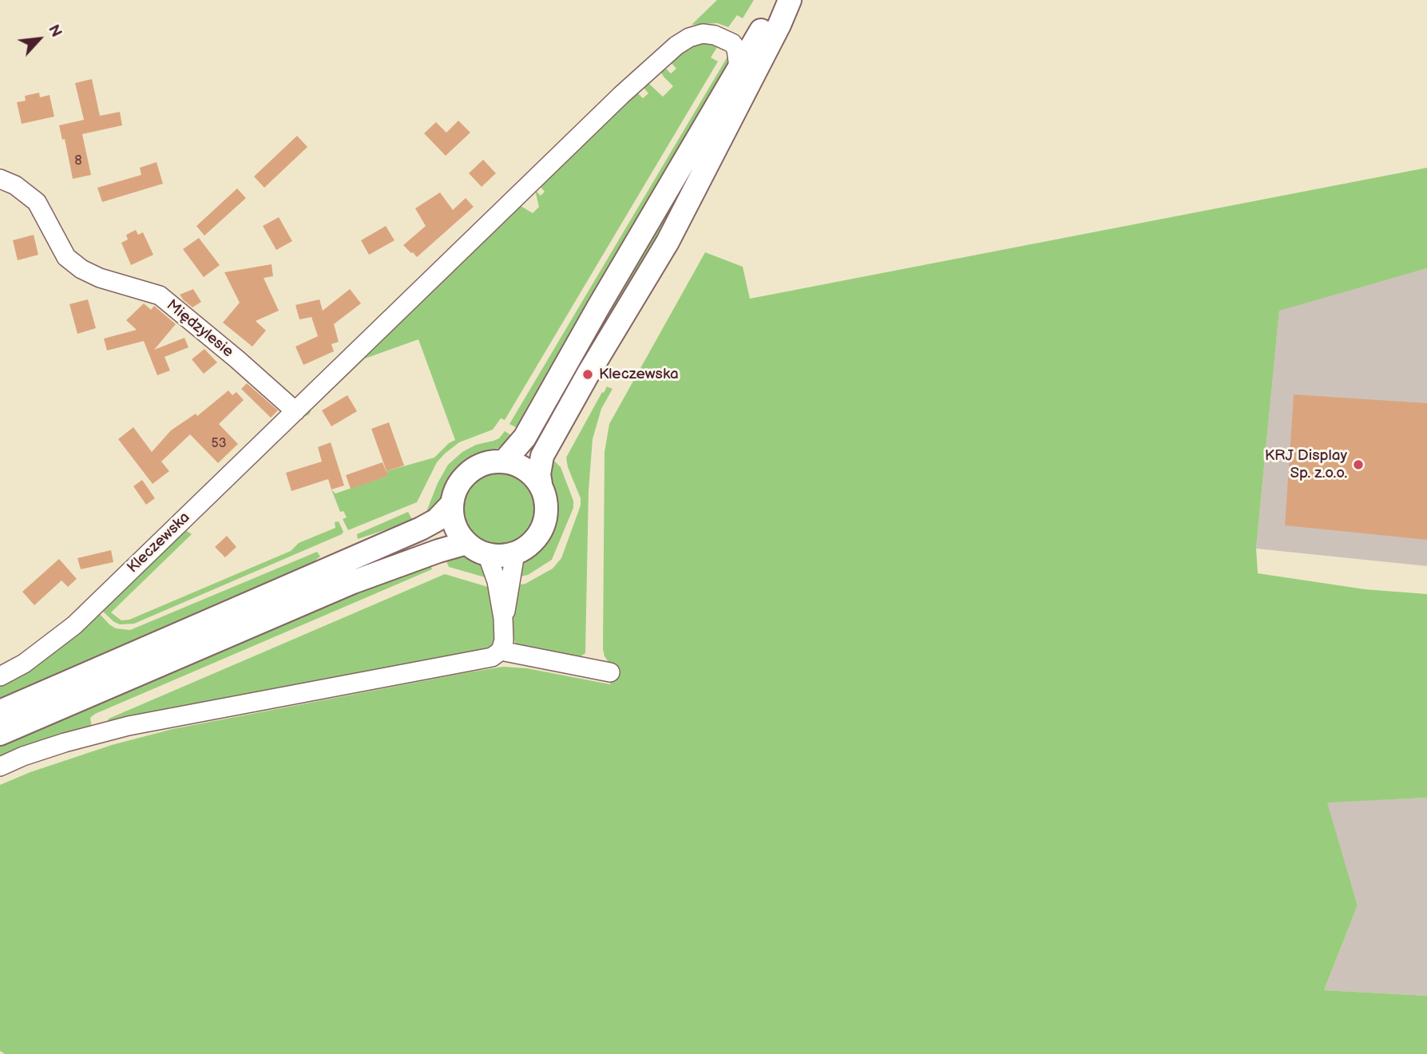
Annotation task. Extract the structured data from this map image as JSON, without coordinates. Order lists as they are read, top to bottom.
{
  "streets": {
    "street": ["Międzylesie", "Kleczewska"]
  },
  "crossings": [
    ["Międzylesie", "Kleczewska"]
  ],
  "places": ["Kleczewska", "KRJ Display Sp. z.o.o."],
  "house_numbers": ["8", "53"],
  "north": "top right"
}
